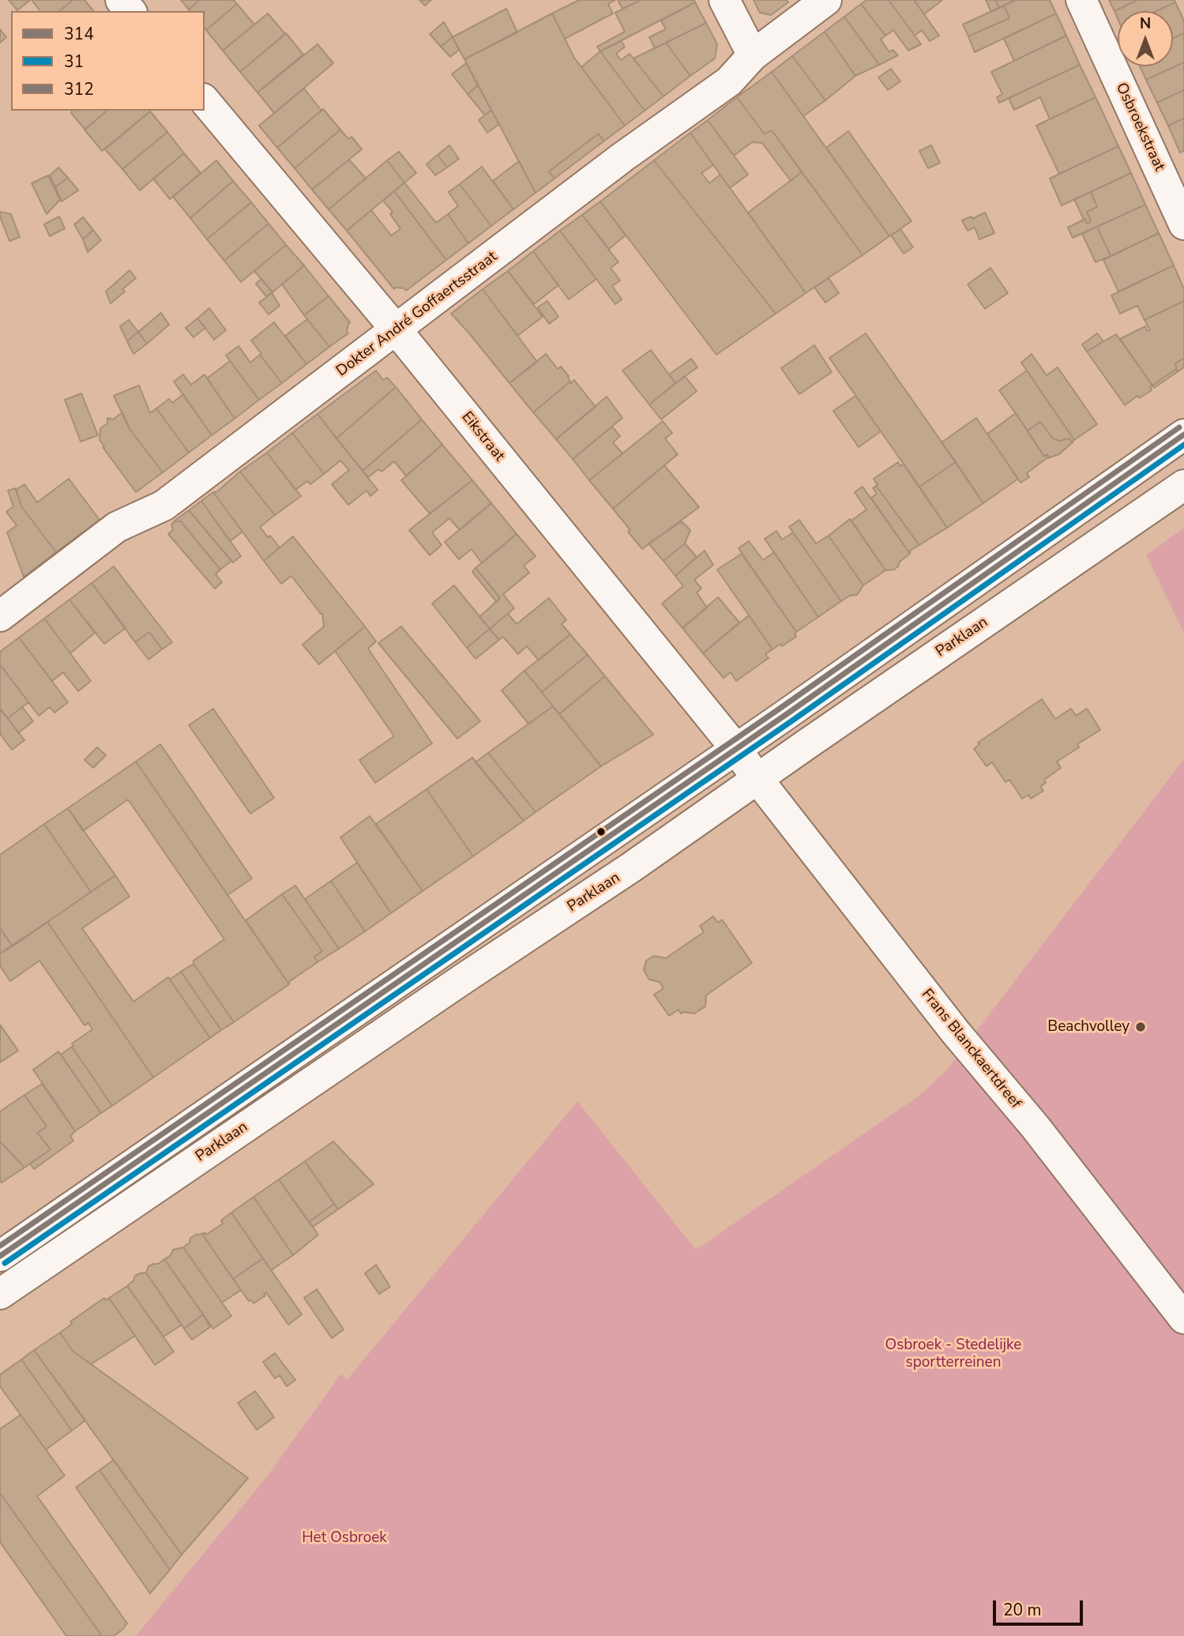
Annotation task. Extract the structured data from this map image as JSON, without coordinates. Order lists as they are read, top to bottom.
{
  "streets": {
    "street": [
      "Osbroekstraat",
      "Dokter André Goffaertsstraat",
      "Eikstraat",
      "Parklaan",
      "Frans Blanckaertdreef"
    ]
  },
  "crossings": [
    ["Dokter André Goffaertsstraat", "Eikstraat"],
    ["Eikstraat", "Parklaan"],
    ["Eikstraat", "Frans Blanckaertdreef"],
    ["Parklaan", "Frans Blanckaertdreef"]
  ],
  "parks": ["Osbroek - Stedelijke sportterreinen", "Het Osbroek"],
  "places": ["Beachvolley"],
  "lines": ["transit line 312", "transit line 314", "transit line 31"],
  "legend": ["314", "31", "312"],
  "scale_bar": "20 m",
  "north": "top"
}
